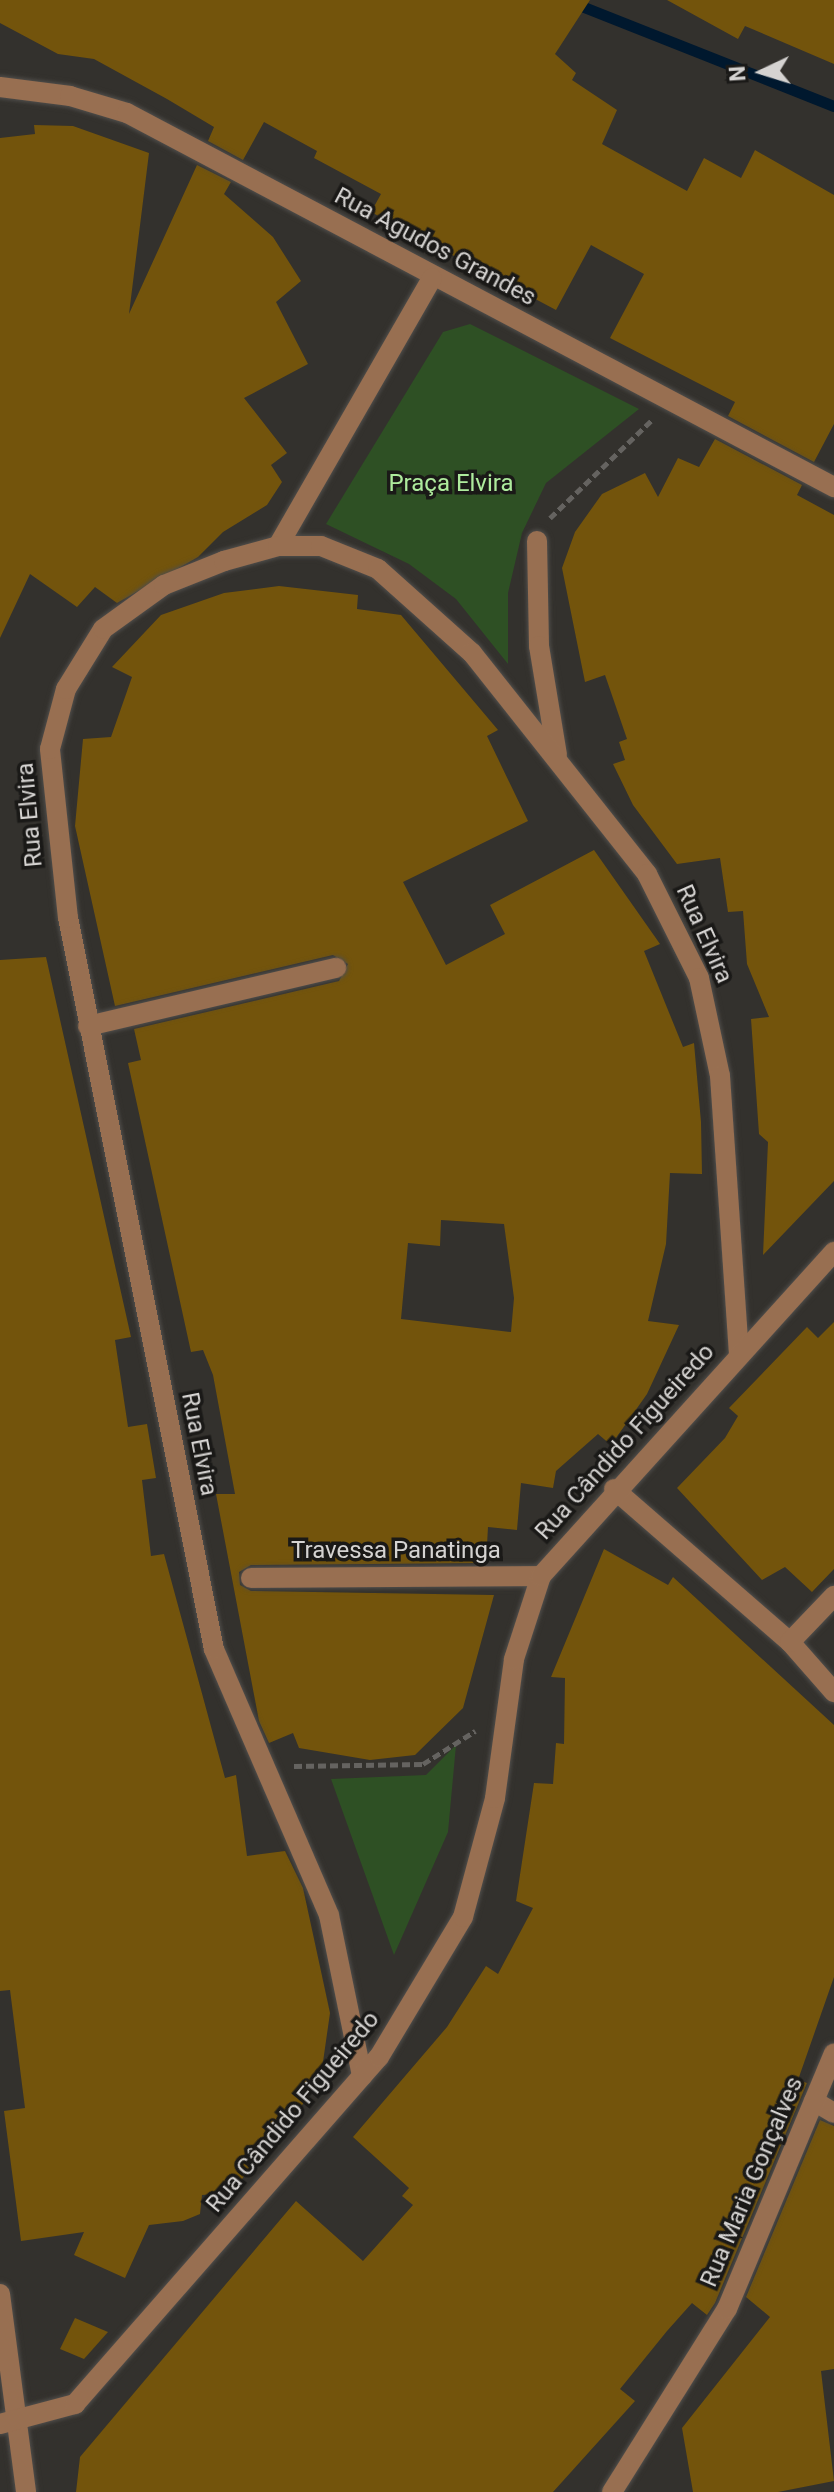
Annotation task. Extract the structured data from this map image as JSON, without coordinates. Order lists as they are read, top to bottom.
{
  "streets": {
    "street": [
      "Rua Agudos Grandes",
      "Rua Elvira",
      "Rua Cândido Figueiredo",
      "Travessa Panatinga",
      "Rua Maria Gonçalves"
    ]
  },
  "crossings": [
    ["Rua Elvira", "Rua Cândido Figueiredo"],
    ["Rua Cândido Figueiredo", "Travessa Panatinga"]
  ],
  "parks": ["Praça Elvira"],
  "north": "left"
}
